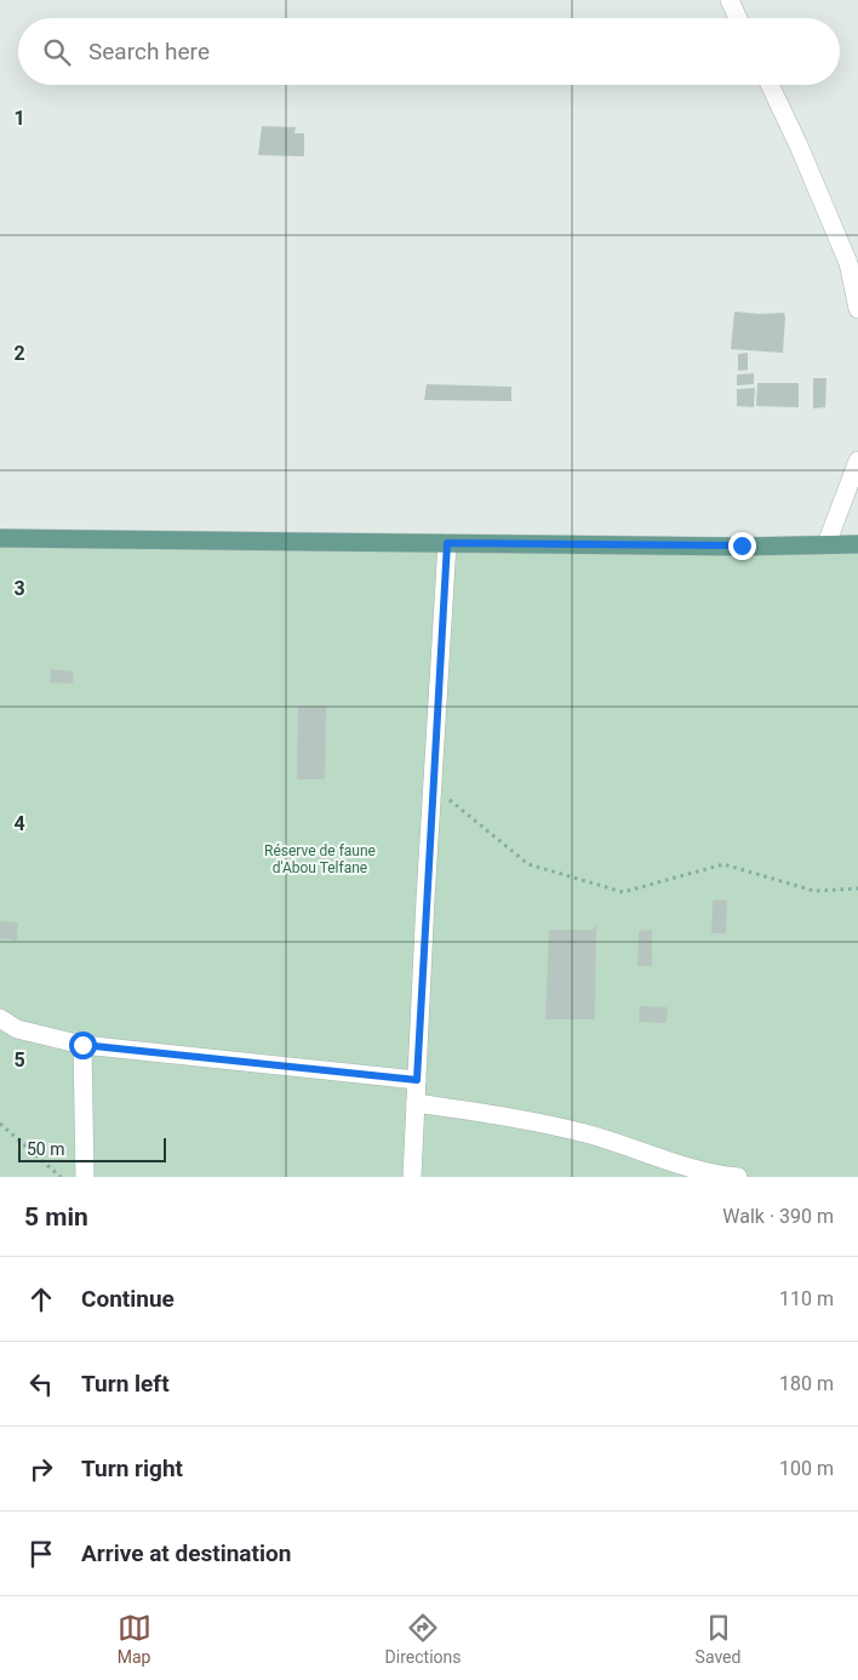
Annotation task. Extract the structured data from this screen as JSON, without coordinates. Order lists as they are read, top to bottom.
{
  "parks": ["Réserve de faune d'Abou Telfane"],
  "scale_bar": "50 m",
  "page": {
    "search": "Search here",
    "scale": "50 m",
    "heading": ["5 min", "Walk · 390 m"],
    "list": [
      ["Continue", "110 m"],
      ["Turn left", "180 m"],
      ["Turn right", "100 m"],
      "Arrive at destination"
    ],
    "nav": ["Map", "Directions", "Saved"]
  },
  "grid": {
    "rows": [
      "1",
      "2",
      "3",
      "4",
      "5"
    ]
  }
}
